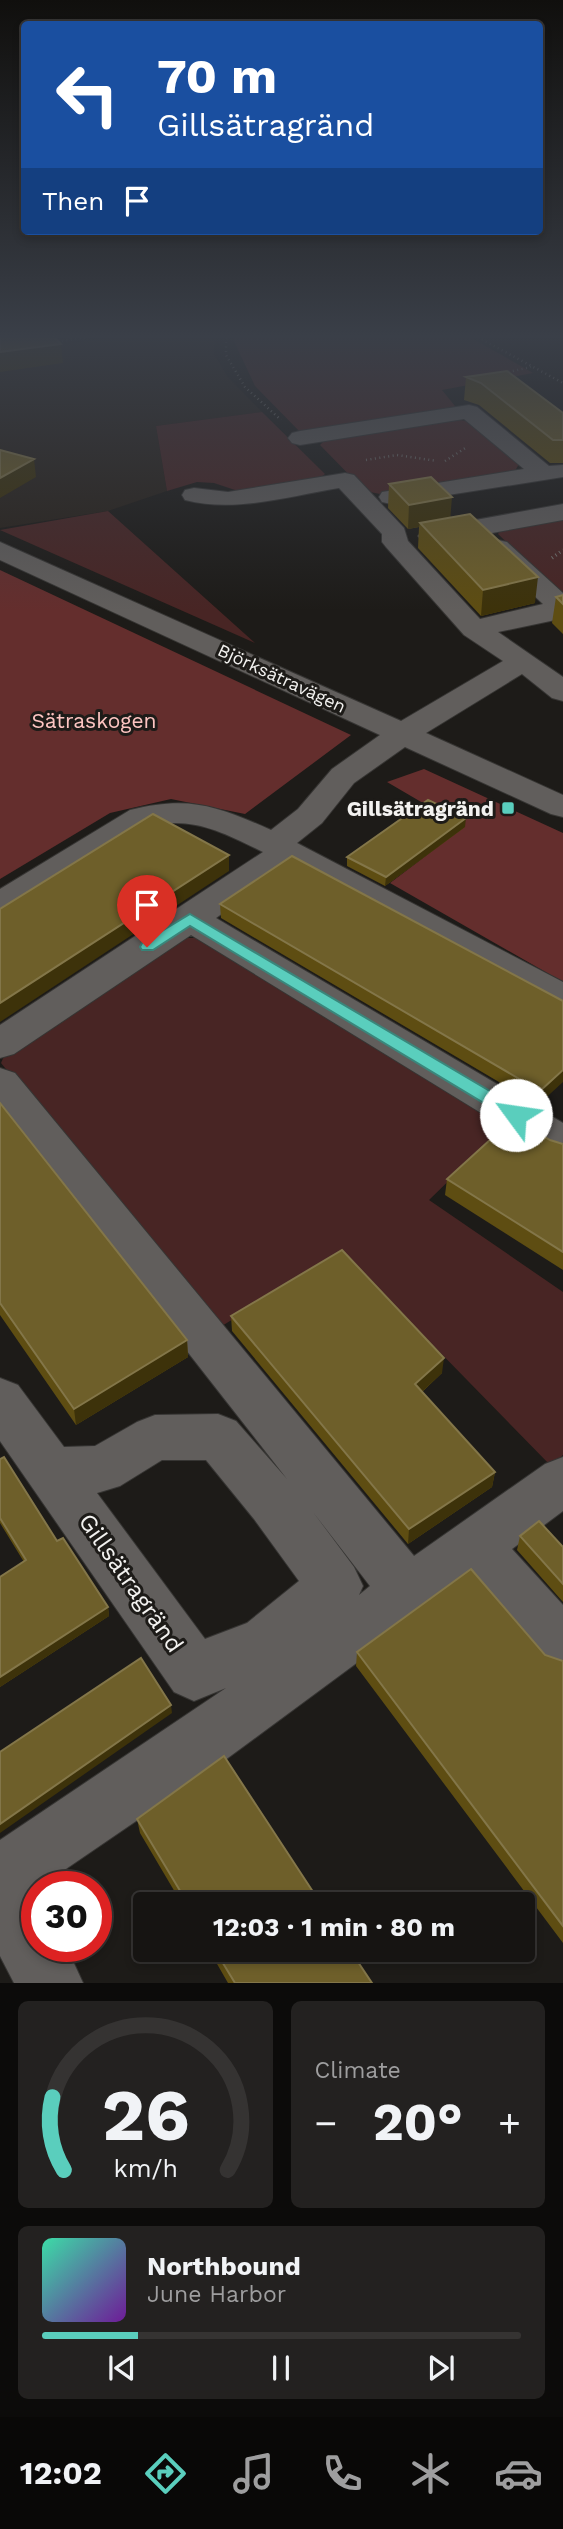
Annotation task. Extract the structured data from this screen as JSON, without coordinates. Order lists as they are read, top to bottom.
{
  "streets": {
    "street": ["Björksätravägen", "Gillsätragränd"]
  },
  "parks": ["Sätraskogen"],
  "places": {
    "transit": ["Gillsätragränd"]
  },
  "page": {
    "turn": ["70 m", "Gillsätragränd"],
    "then": "Then",
    "limit": "30",
    "trip": "12:03 · 1 min · 80 m",
    "tile": "Climate",
    "heat": ["−", "20°", "+"],
    "song": ["Northbound", "June Harbor"],
    "tabs": "12:02",
    "gauge": ["26", "km/h"]
  }
}
